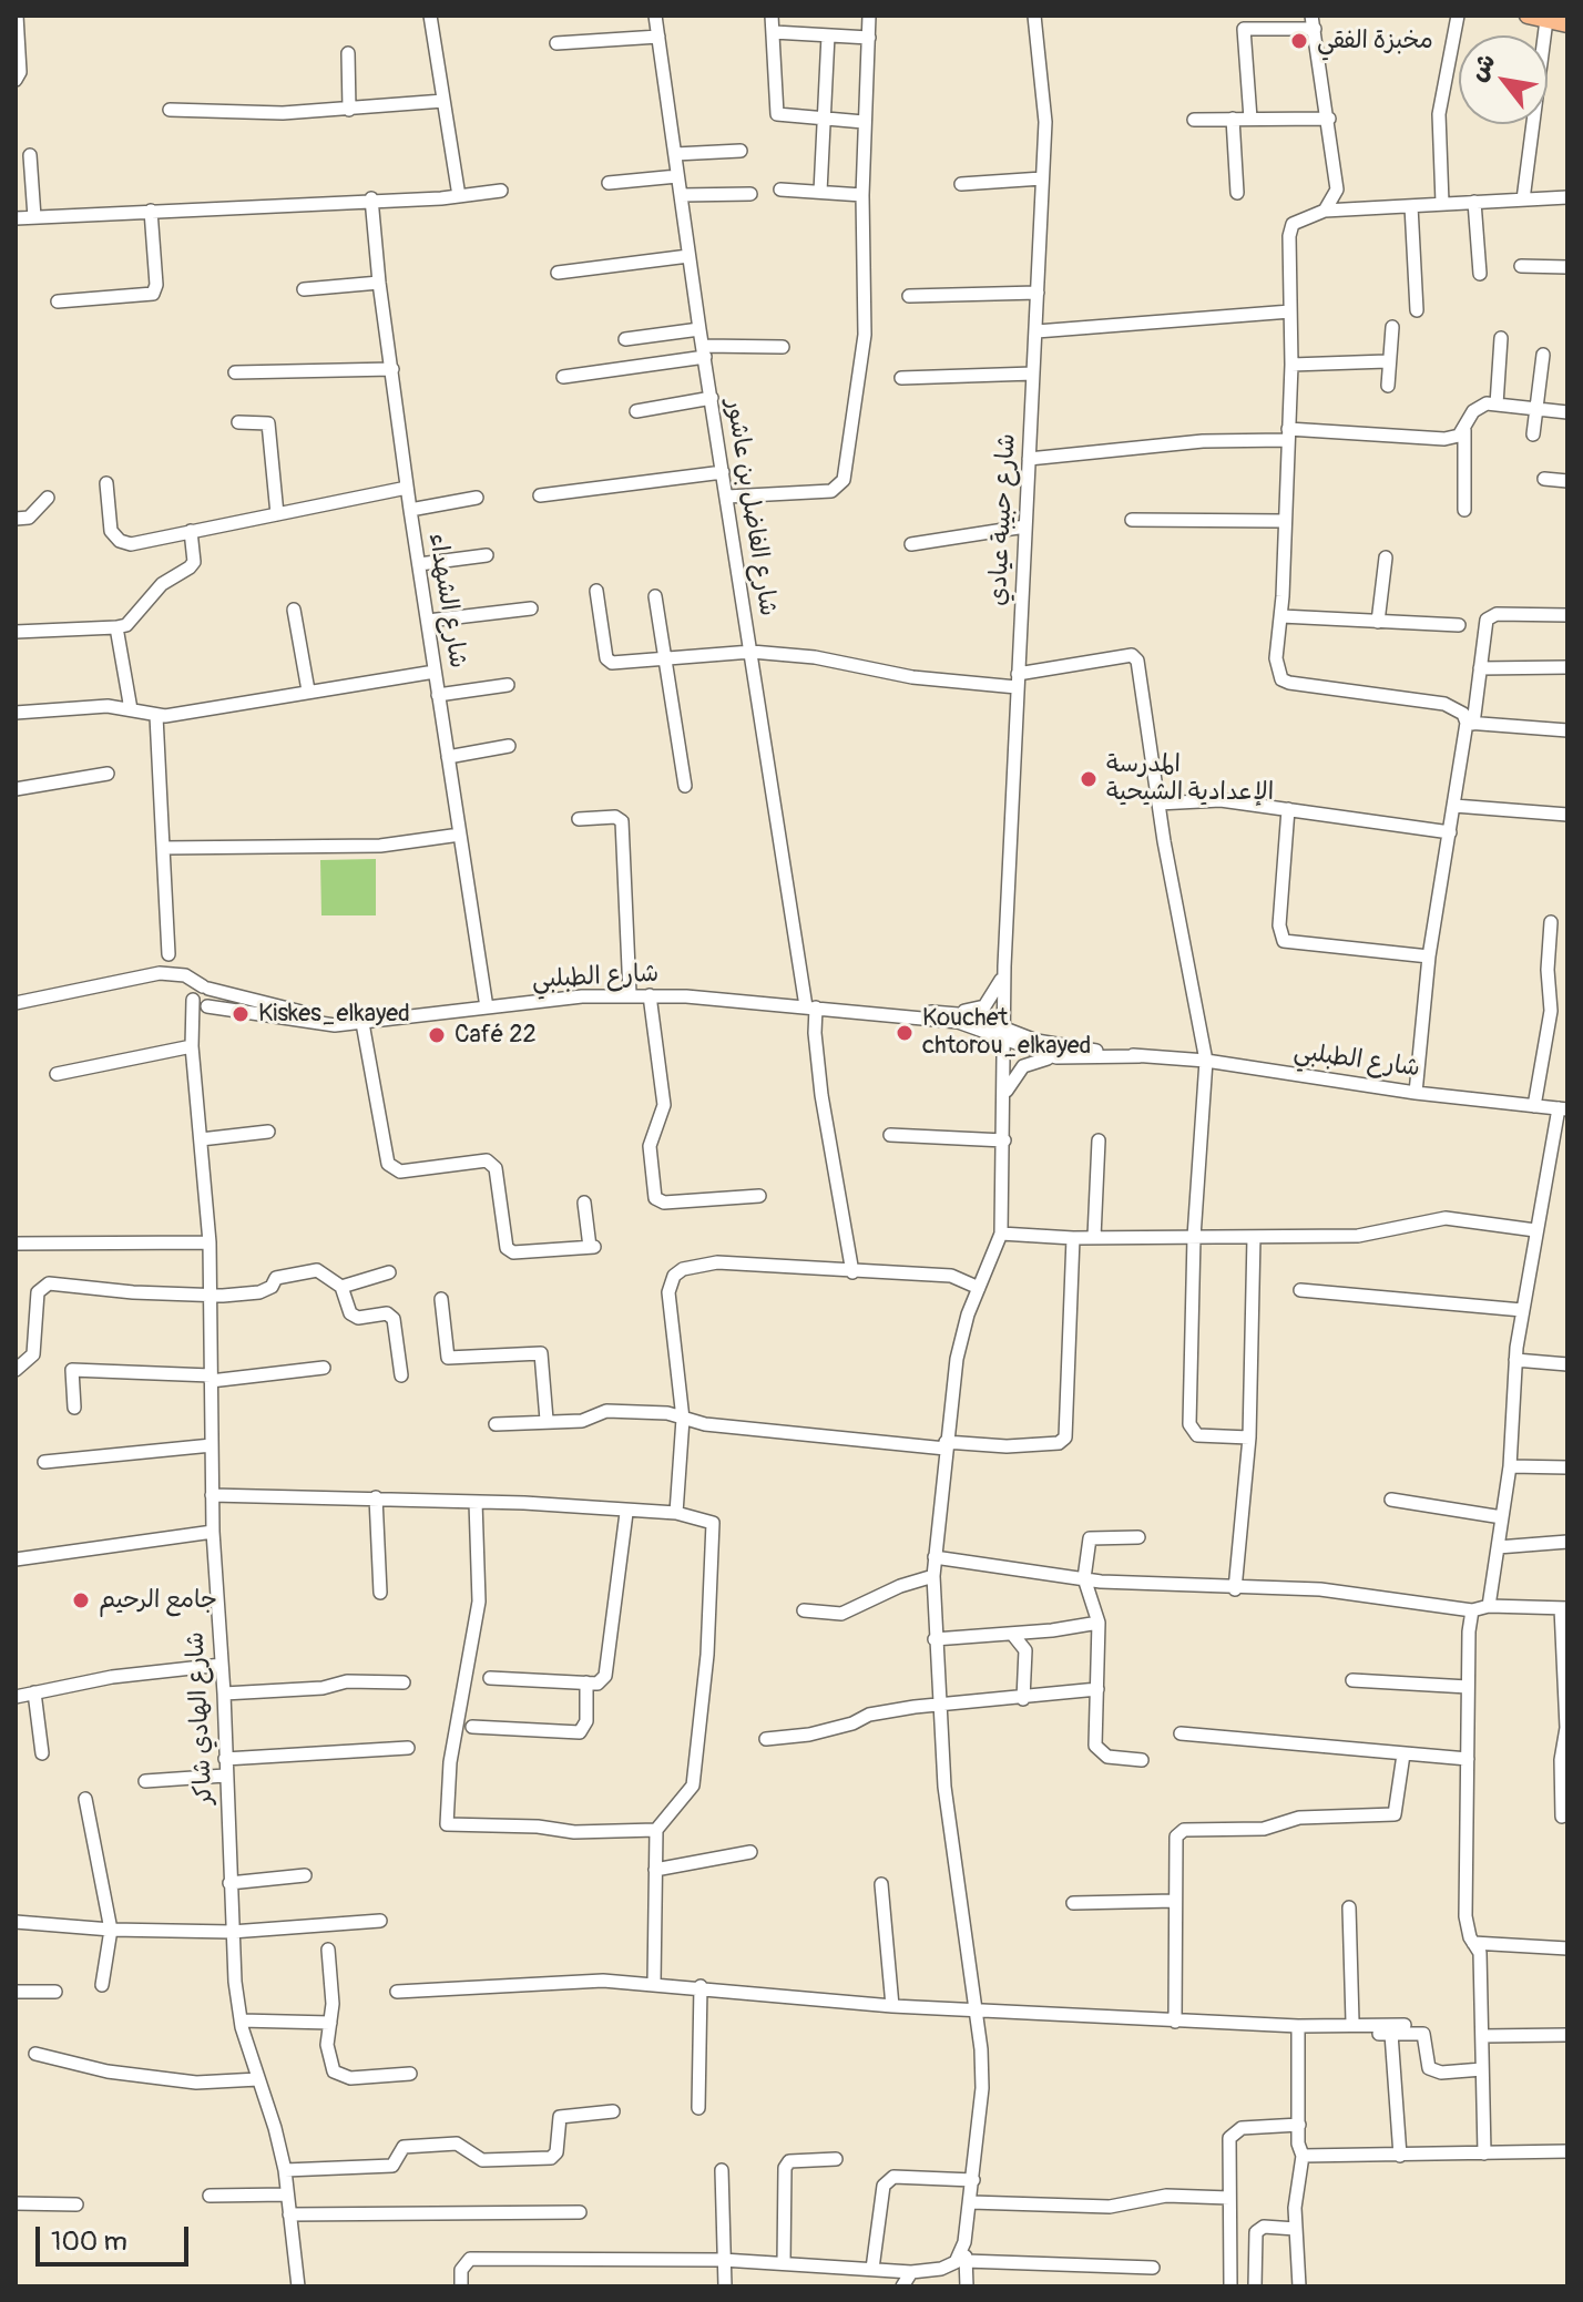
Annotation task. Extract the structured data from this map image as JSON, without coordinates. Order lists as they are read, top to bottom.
{
  "streets": {
    "street": [
      "شارع الفاضل بن عاشور",
      "شارع حبيبة عيادي",
      "شارع الشهداء",
      "شارع الطبلبي",
      "شارع الهادي شاكر"
    ]
  },
  "crossings": [
    ["شارع الفاضل بن عاشور", "شارع الطبلبي"],
    ["شارع حبيبة عيادي", "شارع الطبلبي"],
    ["شارع الشهداء", "شارع الطبلبي"]
  ],
  "places": [
    "مخبزة الفقي",
    "المدرسة الإعدادية الشيحية",
    "Kiskes_elkayed",
    "Kouchet chtorou_elkayed",
    "Café 22",
    "جامع الرحيم"
  ],
  "scale_bar": "100 m",
  "north": "top left"
}
